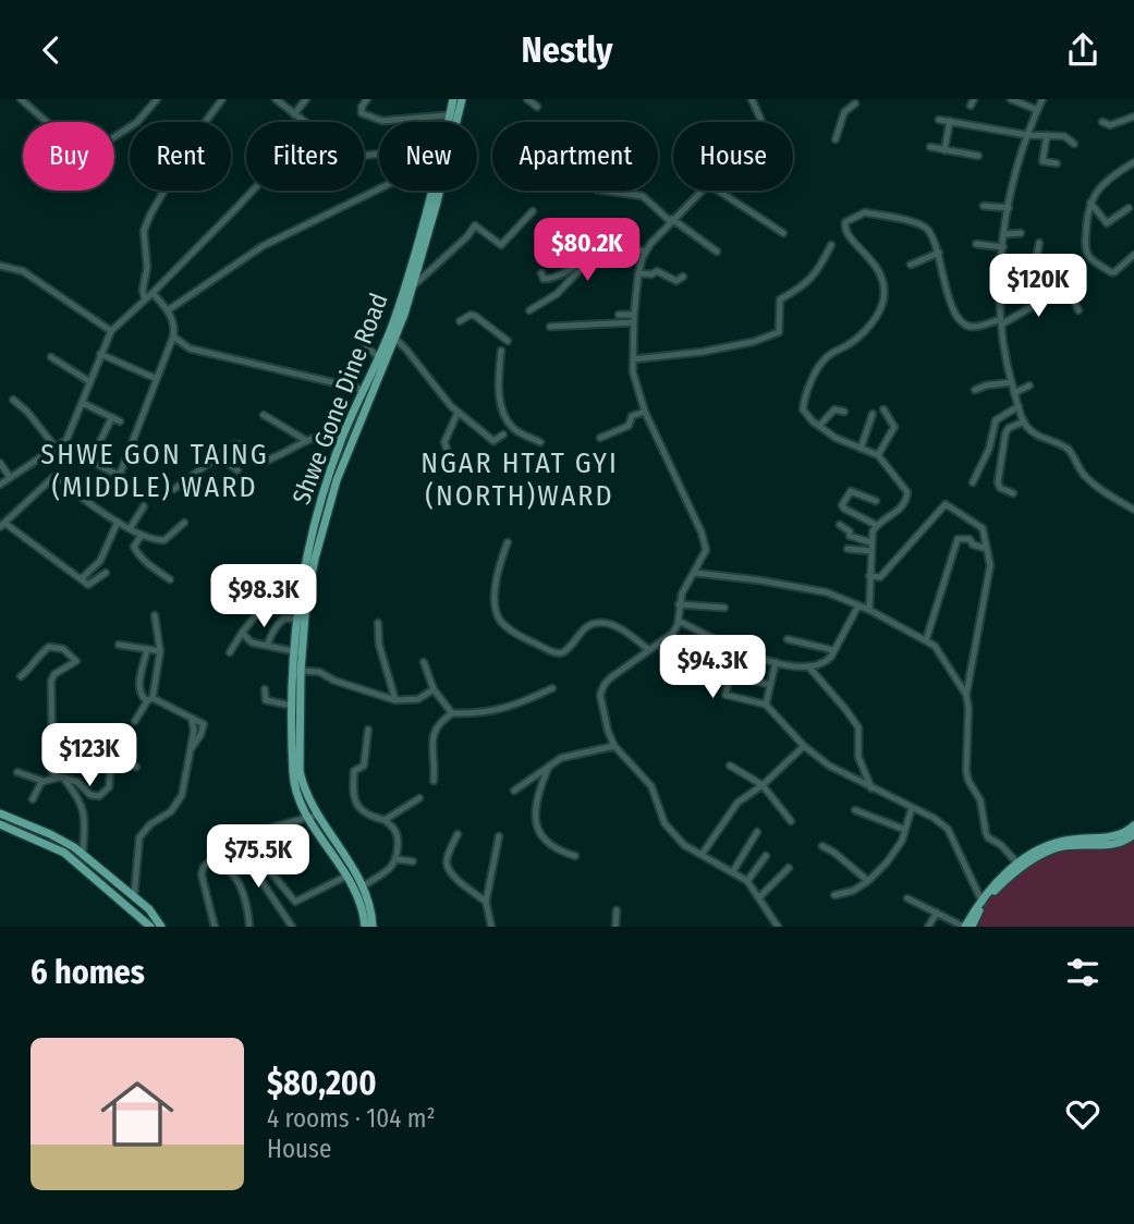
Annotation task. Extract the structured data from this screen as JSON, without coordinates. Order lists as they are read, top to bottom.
{
  "streets": {
    "main road": ["Shwe Gone Dine Road"]
  },
  "districts": ["SHWE GON TAING (MIDDLE) WARD", "NGAR HTAT GYI (NORTH)WARD"],
  "page": {
    "header": "Nestly",
    "chip": [
      "Buy",
      "Rent",
      "Filters",
      "New",
      "Apartment",
      "House"
    ],
    "price": [
      "$80.2K",
      "$120K",
      "$98.3K",
      "$94.3K",
      "$123K",
      "$75.5K"
    ],
    "heading": "6 homes",
    "list": [
      {
        "name": "$80,200",
        "note": "4 rooms · 104 m² · House"
      }
    ]
  }
}
